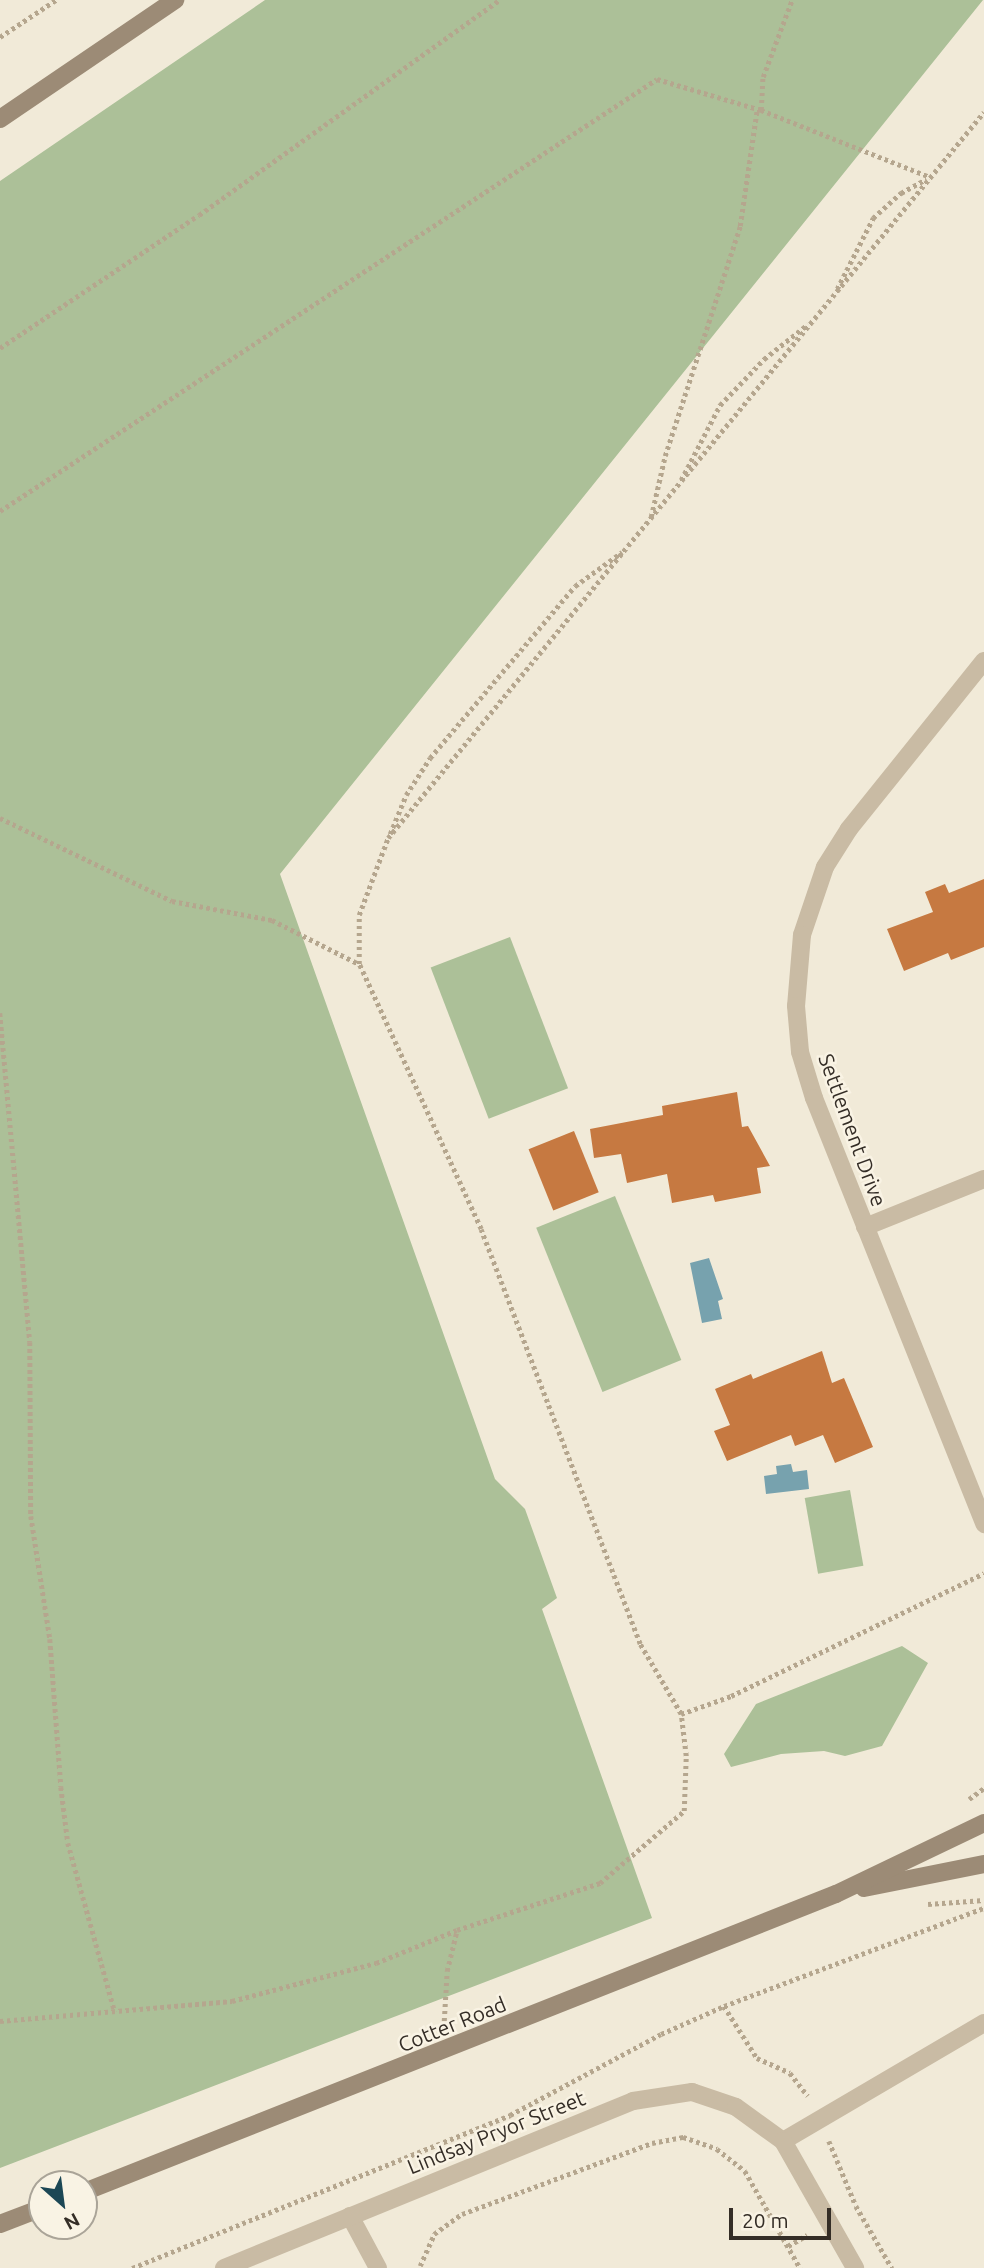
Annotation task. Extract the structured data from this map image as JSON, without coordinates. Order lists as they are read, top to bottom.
{
  "streets": {
    "main road": ["Cotter Road"],
    "street": ["Settlement Drive", "Lindsay Pryor Street"]
  },
  "scale_bar": "20 m",
  "north": "bottom right"
}
